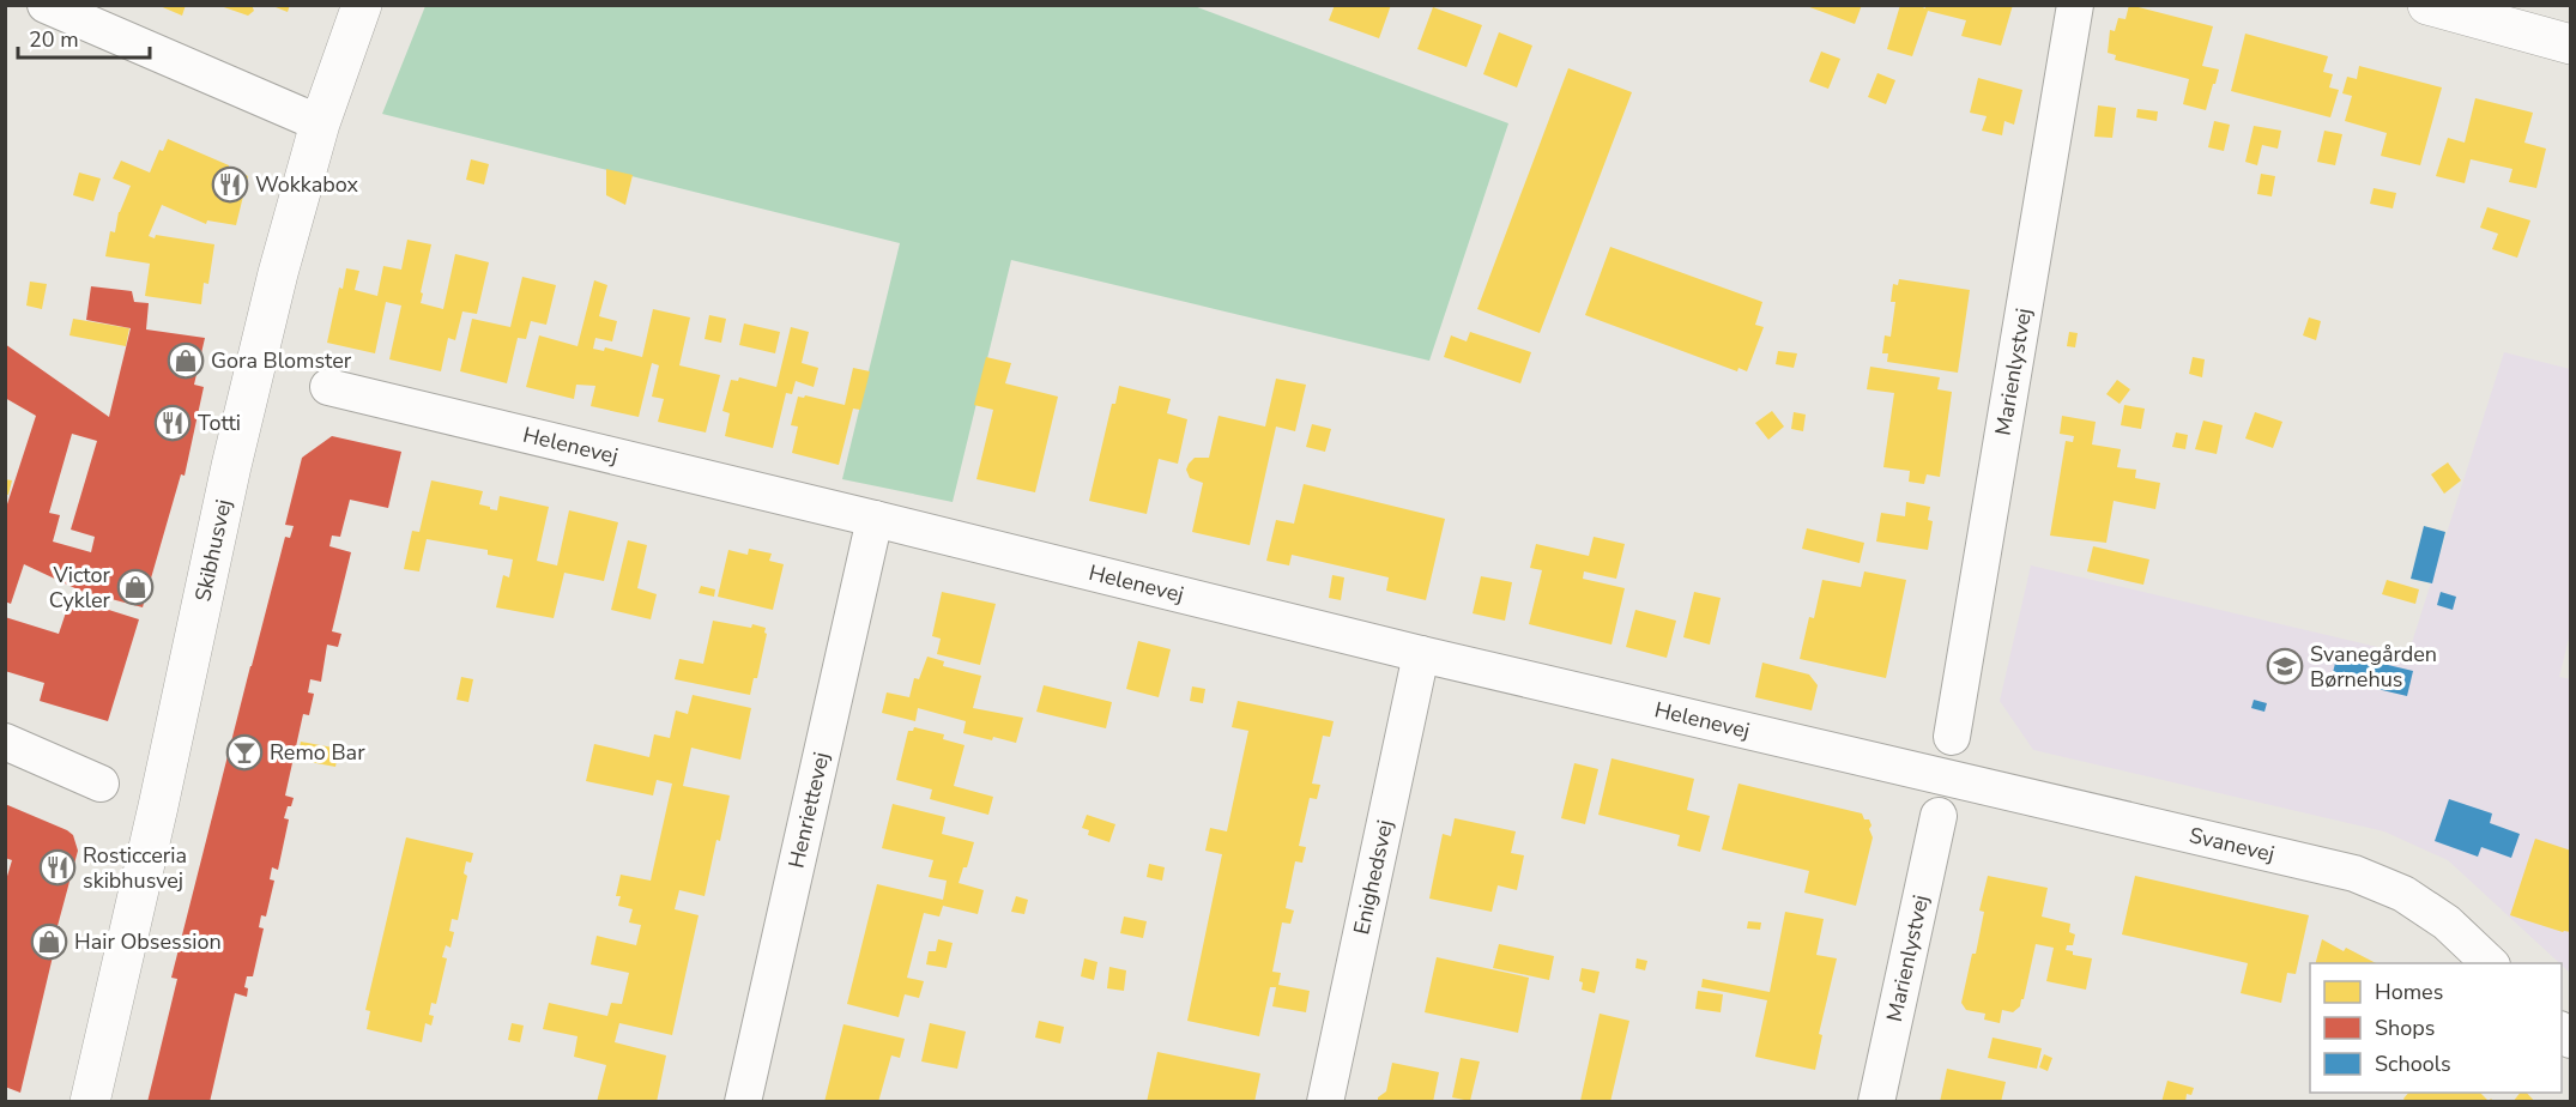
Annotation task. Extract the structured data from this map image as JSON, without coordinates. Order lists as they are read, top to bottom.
{
  "streets": {
    "street": [
      "Marienlystvej",
      "Helenevej",
      "Skibhusvej",
      "Henriettevej",
      "Svanevej",
      "Enighedsvej"
    ]
  },
  "crossings": [
    ["Helenevej", "Henriettevej"],
    ["Helenevej", "Svanevej"],
    ["Helenevej", "Enighedsvej"]
  ],
  "places": {
    "restaurant": ["Wokkabox", "Totti", "Rosticceria skibhusvej"],
    "shop": ["Gora Blomster", "Victor Cykler", "Hair Obsession"],
    "school or university": ["Svanegården Børnehus"],
    "bar": ["Remo Bar"]
  },
  "legend": ["Homes", "Shops", "Schools"],
  "scale_bar": "20 m"
}
